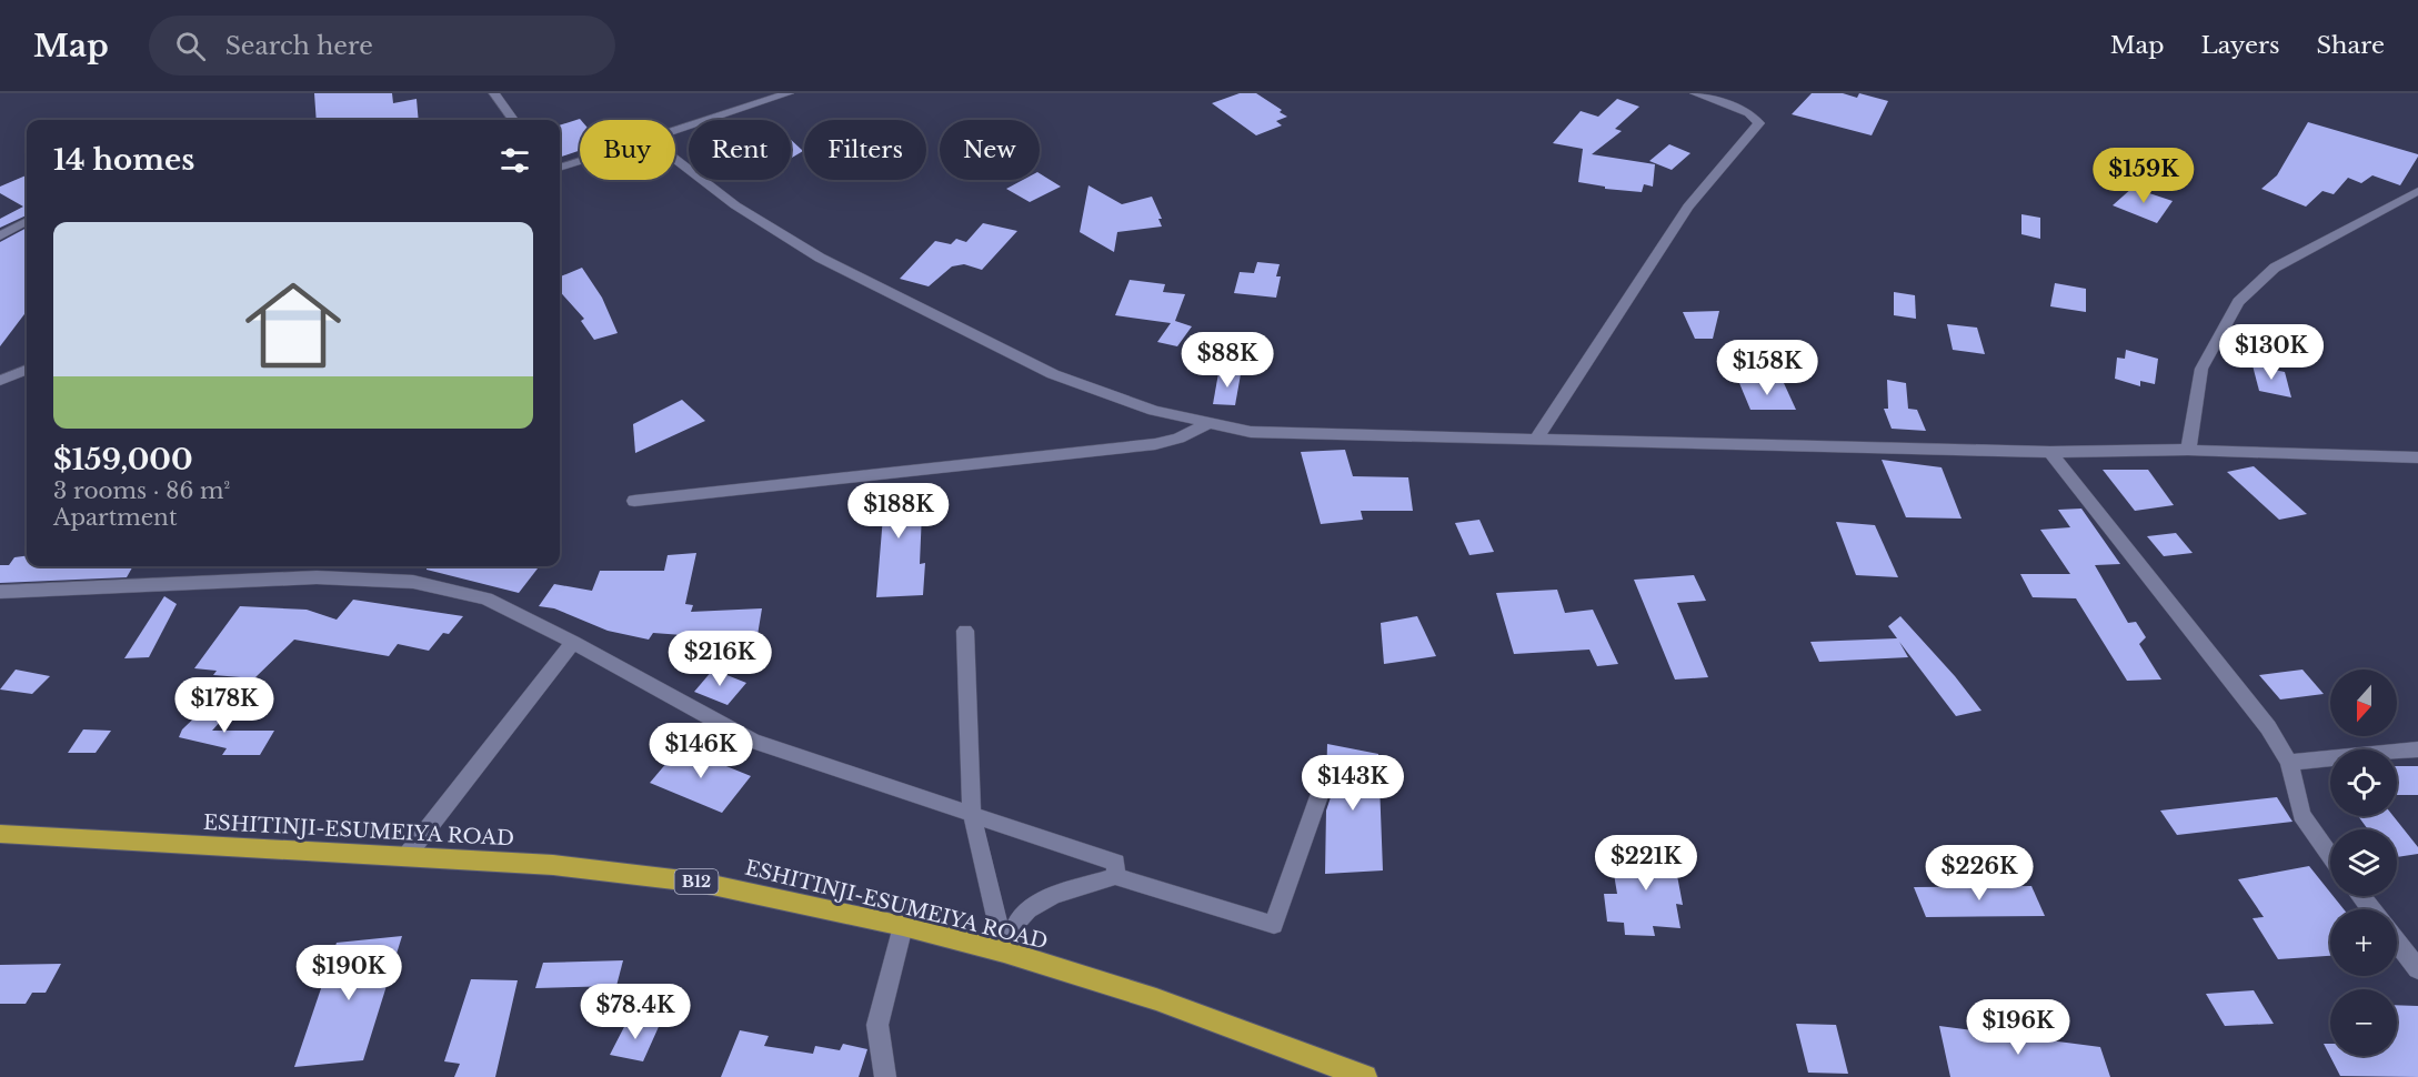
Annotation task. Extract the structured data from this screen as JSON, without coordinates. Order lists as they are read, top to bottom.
{
  "streets": {
    "highway": ["ESHITINJI-ESUMEIYA ROAD", "B12"]
  },
  "north": "bottom",
  "page": {
    "header": "Map",
    "search": "Search here",
    "nav": ["Map", "Layers", "Share"],
    "chip": [
      "Buy",
      "Rent",
      "Filters",
      "New"
    ],
    "heading": "14 homes",
    "price": [
      "$159K",
      "$130K",
      "$88K",
      "$158K",
      "$188K",
      "$216K",
      "$178K",
      "$146K",
      "$143K",
      "$221K",
      "$226K",
      "$190K",
      "$78.4K",
      "$196K"
    ],
    "list": [
      {
        "name": "$159,000",
        "note": "3 rooms · 86 m² · Apartment"
      }
    ],
    "map_buttons": ["+", "−"]
  }
}
